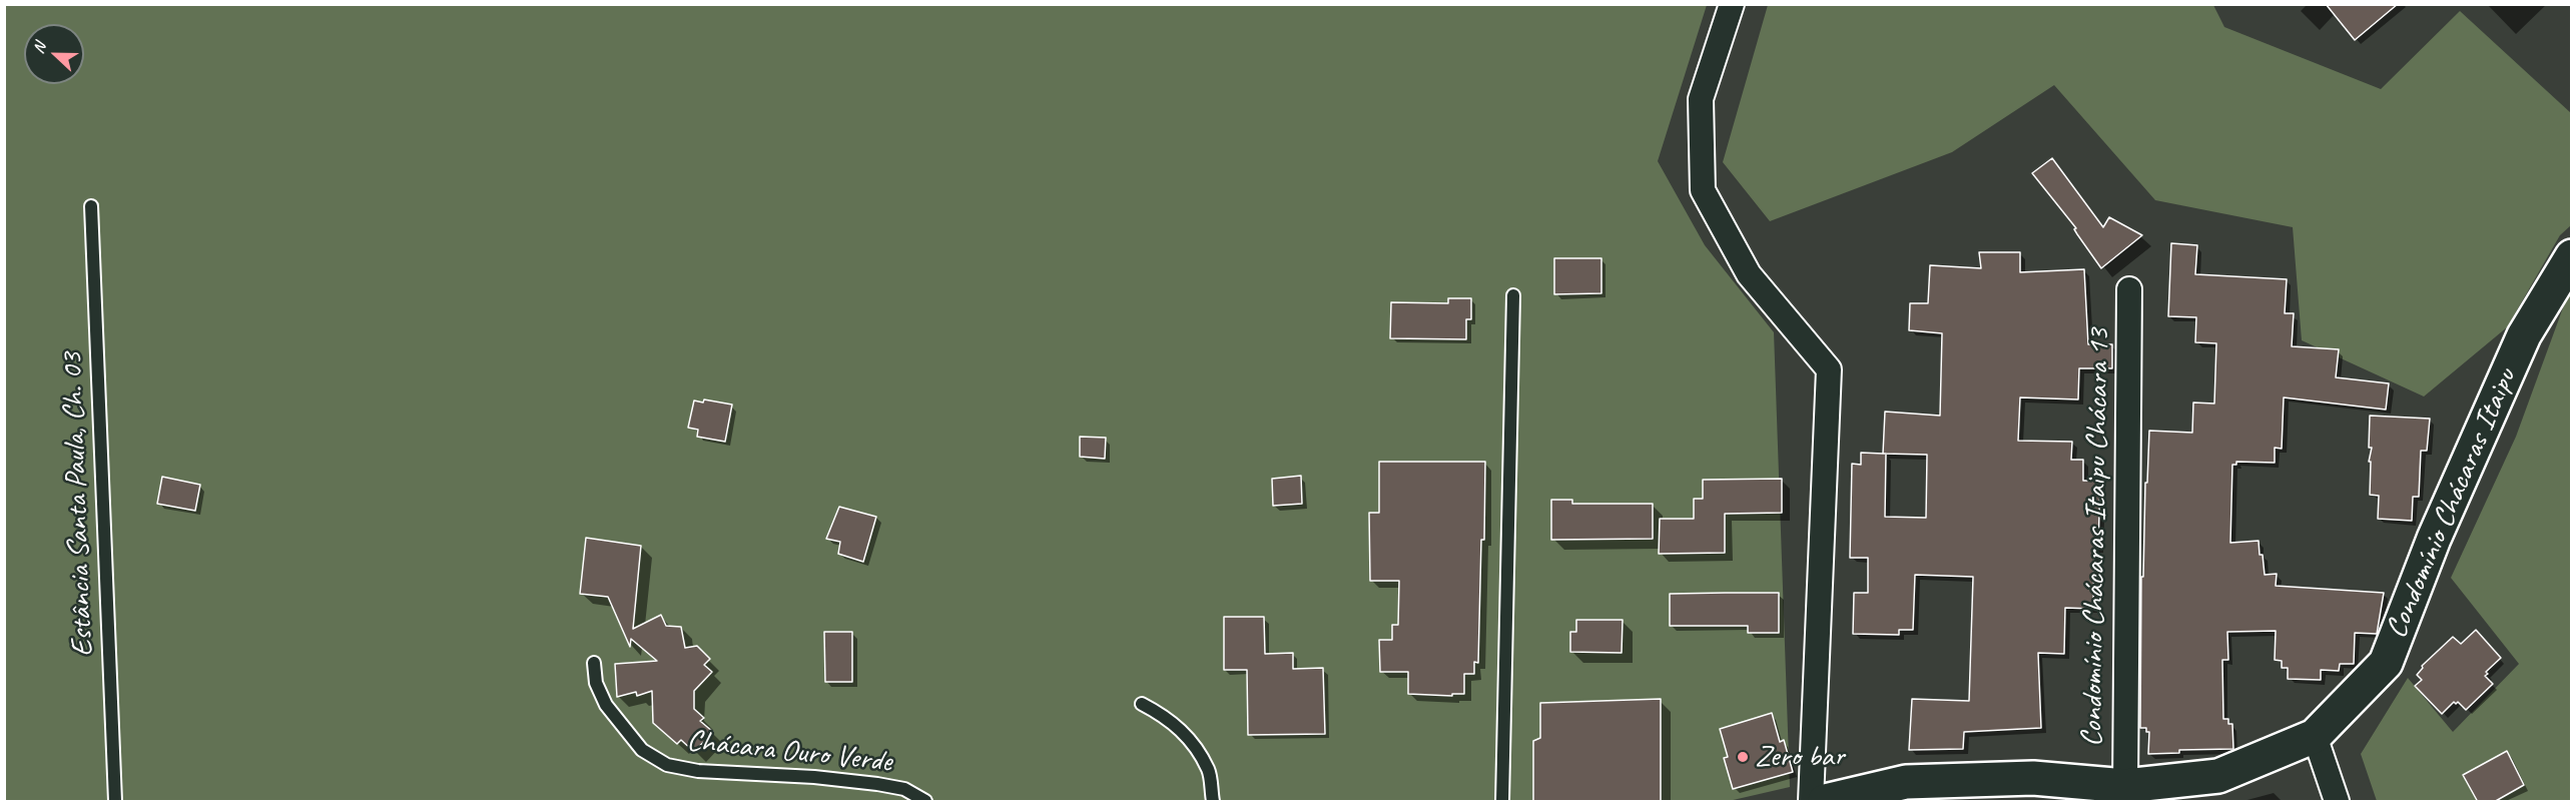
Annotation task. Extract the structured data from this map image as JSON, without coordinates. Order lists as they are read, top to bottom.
{
  "streets": {
    "street": ["Condomínio Chácaras Itaipu", "Condomínio Chácaras Itaipu Chácara 13"],
    "lane": ["Estância Santa Paula, Ch. 03", "Chácara Ouro Verde"]
  },
  "places": ["Zero bar"],
  "north": "left"
}
